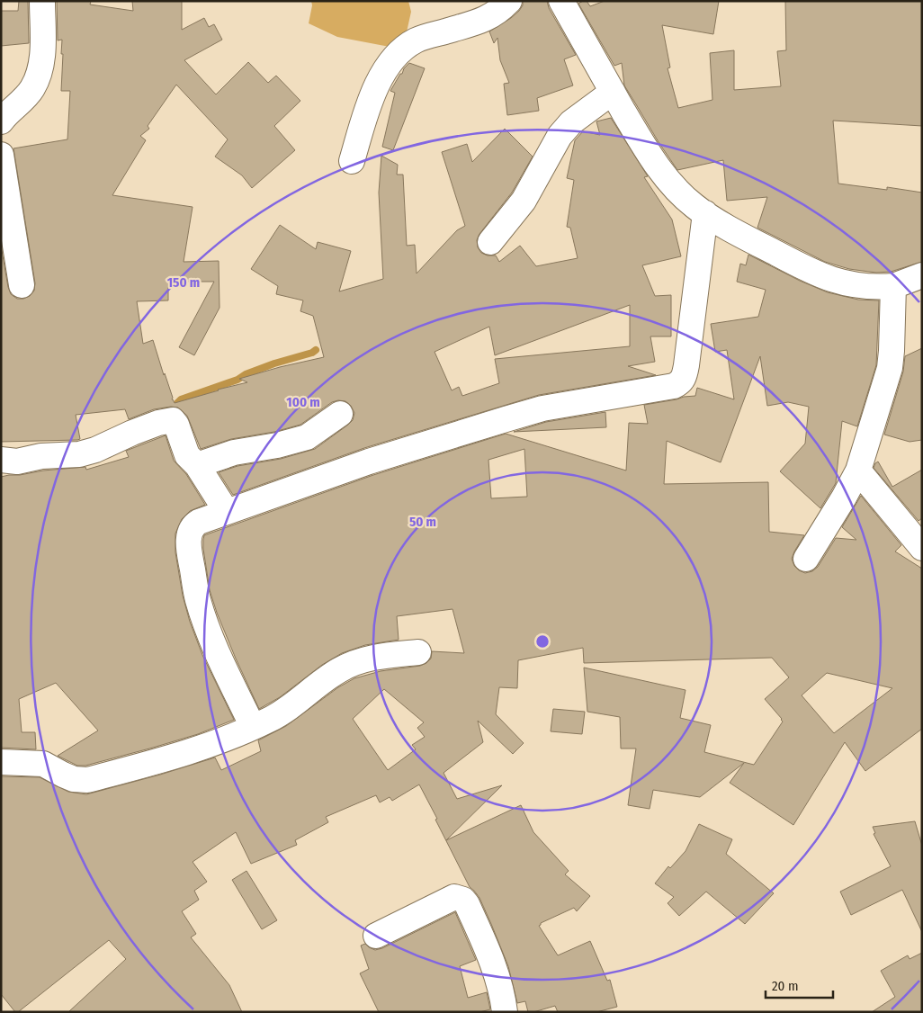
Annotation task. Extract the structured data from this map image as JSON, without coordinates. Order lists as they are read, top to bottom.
{
  "scale_bar": "20 m",
  "rings": ["150 m", "100 m", "50 m"]
}
